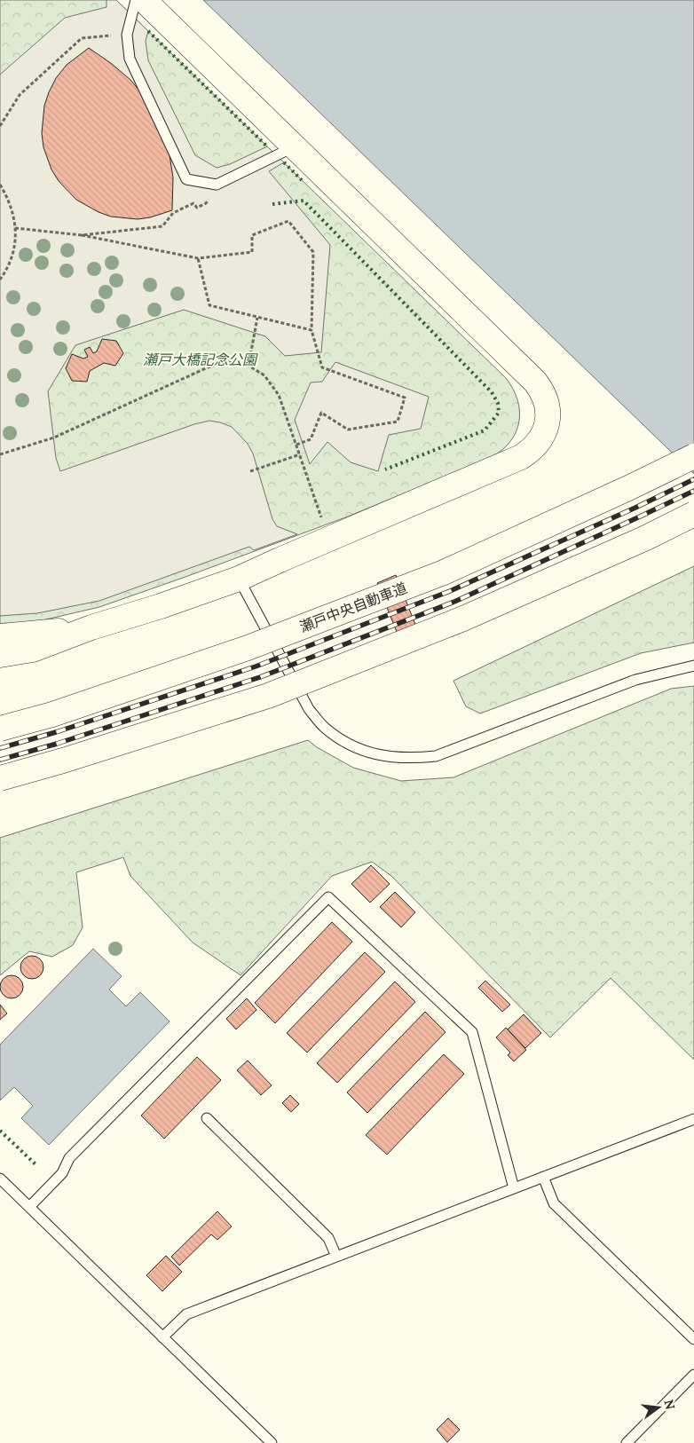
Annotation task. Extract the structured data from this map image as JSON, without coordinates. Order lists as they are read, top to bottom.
{
  "streets": {
    "main road": ["瀬戸中央自動車道"]
  },
  "parks": ["瀬戸大橋記念公園"],
  "north": "right"
}
